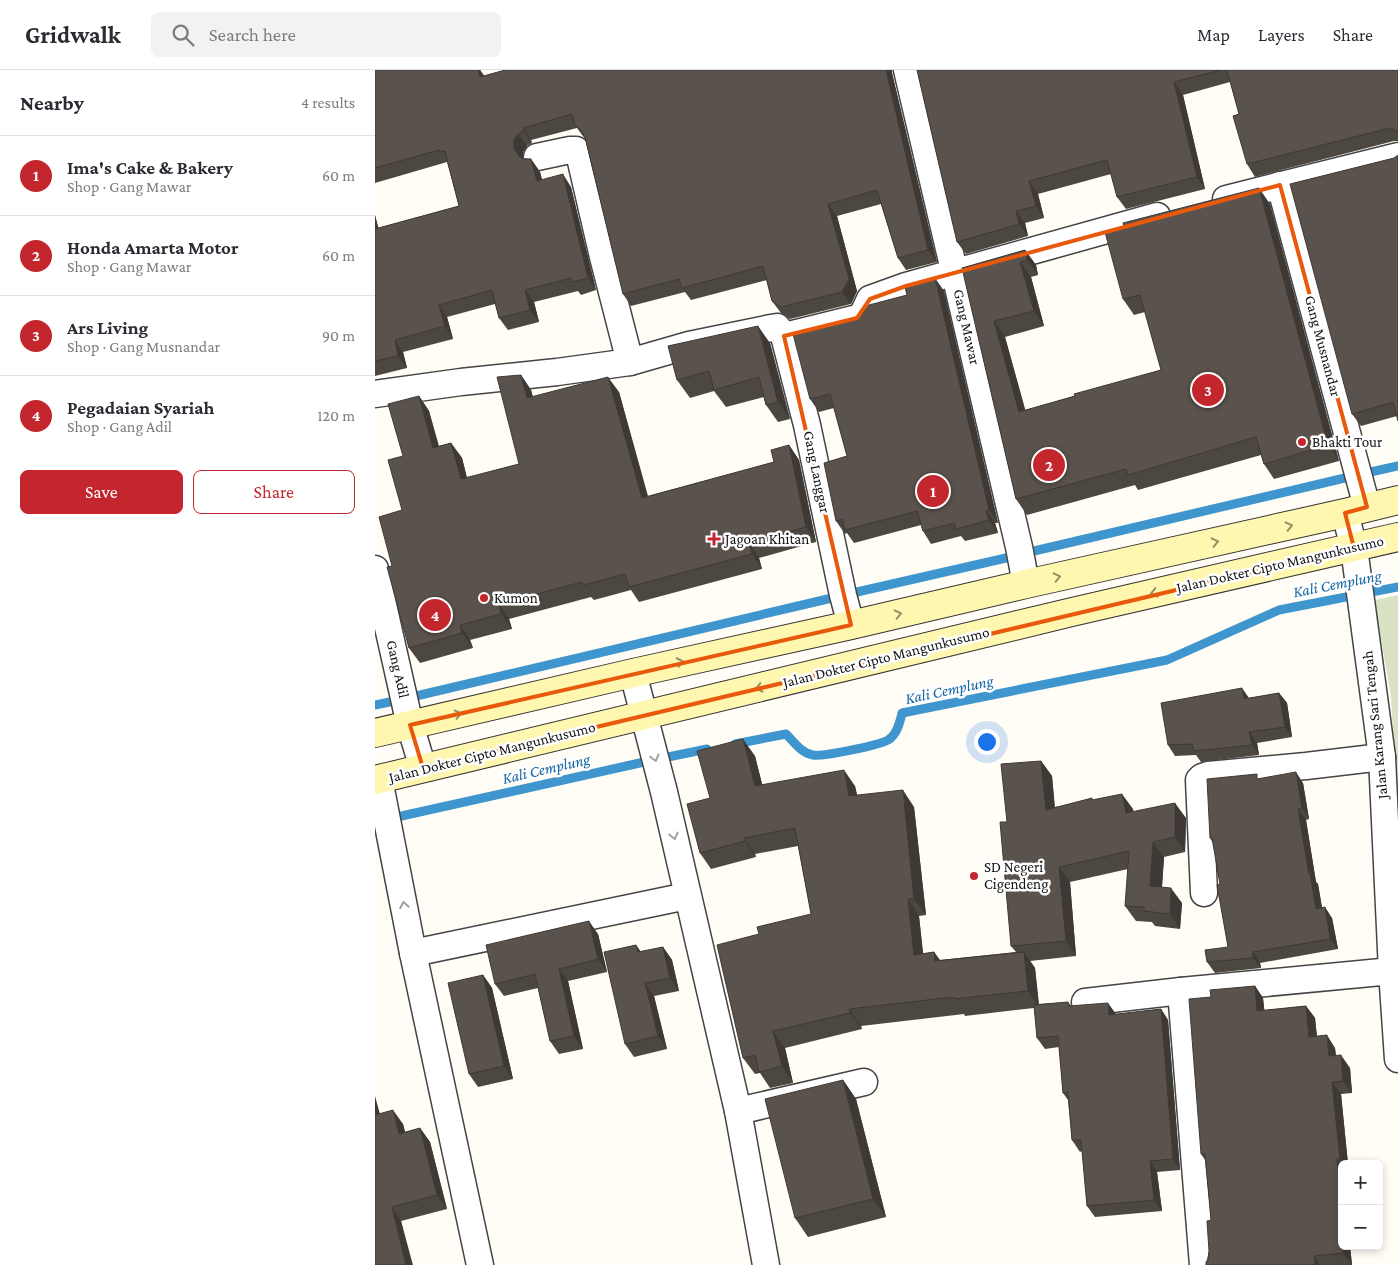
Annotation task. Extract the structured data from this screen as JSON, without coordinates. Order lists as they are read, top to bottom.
{
  "streets": {
    "main road": ["Jalan Dokter Cipto Mangunkusumo"],
    "street": [
      "Gang Mawar",
      "Gang Musnandar",
      "Gang Langgar",
      "Gang Adil",
      "Jalan Karang Sari Tengah"
    ]
  },
  "crossings": [
    ["Gang Musnandar", "Jalan Karang Sari Tengah"],
    ["Jalan Dokter Cipto Mangunkusumo", "Gang Adil"],
    ["Jalan Dokter Cipto Mangunkusumo", "Jalan Karang Sari Tengah"]
  ],
  "water": ["Kali Cemplung"],
  "places": {
    "other": ["Bhakti Tour", "Kumon", "SD Negeri Cigendeng"],
    "health": ["Jagoan Khitan"]
  },
  "page": {
    "header": "Gridwalk",
    "search": "Search here",
    "nav": ["Map", "Layers", "Share"],
    "heading": ["Nearby", "4 results"],
    "list": [
      {
        "mark": "1",
        "name": "Ima's Cake & Bakery",
        "note": "Shop · Gang Mawar",
        "value": "60 m"
      },
      {
        "mark": "2",
        "name": "Honda Amarta Motor",
        "note": "Shop · Gang Mawar",
        "value": "60 m"
      },
      {
        "mark": "3",
        "name": "Ars Living",
        "note": "Shop · Gang Musnandar",
        "value": "90 m"
      },
      {
        "mark": "4",
        "name": "Pegadaian Syariah",
        "note": "Shop · Gang Adil",
        "value": "120 m"
      }
    ],
    "pins": [
      "3",
      "2",
      "1",
      "4"
    ],
    "buttons": ["Save", "Share"],
    "map_buttons": ["+", "−"]
  }
}
